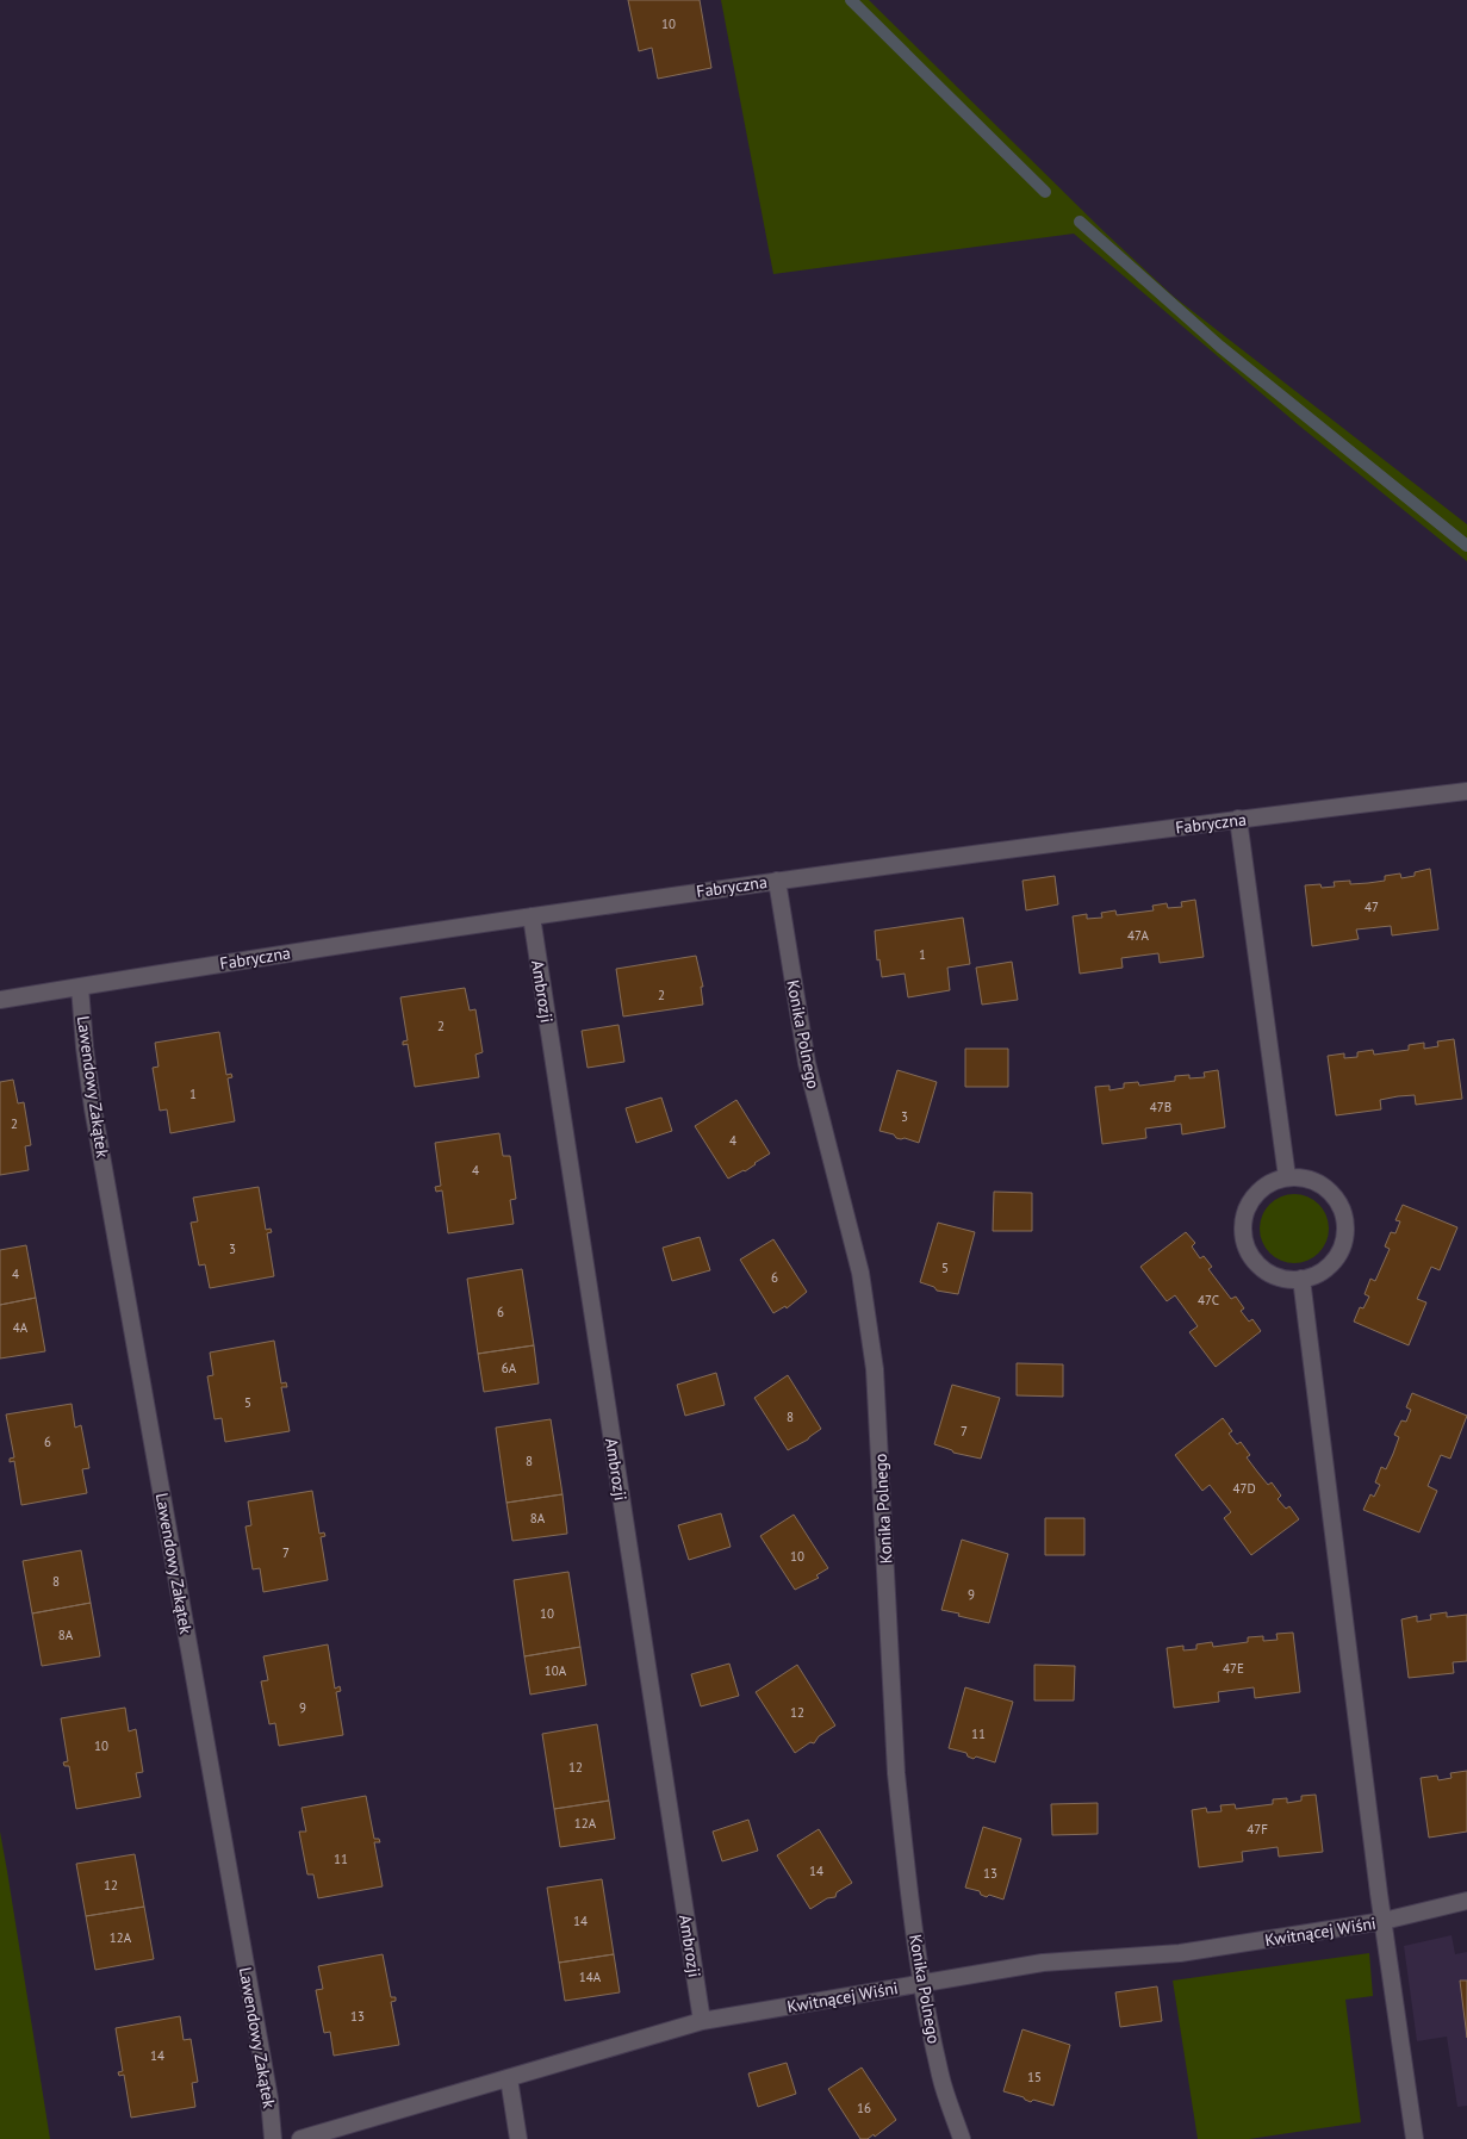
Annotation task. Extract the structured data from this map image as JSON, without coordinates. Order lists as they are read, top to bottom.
{
  "streets": {
    "street": [
      "Fabryczna",
      "Ambrozji",
      "Konika Polnego",
      "Lawendowy Zakątek",
      "Kwitnącej Wiśni"
    ]
  },
  "crossings": [
    ["Fabryczna", "Ambrozji"],
    ["Fabryczna", "Konika Polnego"],
    ["Fabryczna", "Lawendowy Zakątek"],
    ["Ambrozji", "Kwitnącej Wiśni"],
    ["Konika Polnego", "Kwitnącej Wiśni"]
  ],
  "house_numbers": [
    "10",
    "47",
    "47A",
    "1",
    "2",
    "2",
    "1",
    "47B",
    "3",
    "2",
    "4",
    "4",
    "3",
    "5",
    "4",
    "6",
    "47C",
    "6",
    "4A",
    "6A",
    "5",
    "8",
    "7",
    "6",
    "8",
    "47D",
    "8A",
    "7",
    "10",
    "8",
    "9",
    "10",
    "8A",
    "47E",
    "10A",
    "9",
    "12",
    "11",
    "10",
    "12",
    "12A",
    "47F",
    "11",
    "14",
    "13",
    "12",
    "14",
    "12A",
    "14A",
    "13",
    "14",
    "15",
    "16"
  ]
}
